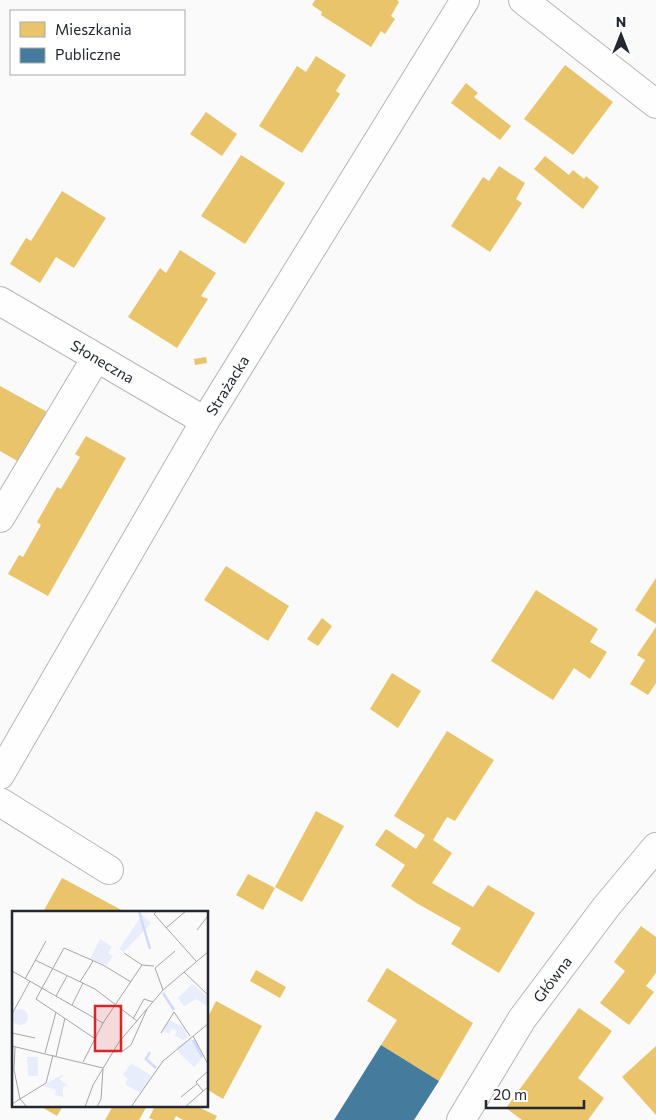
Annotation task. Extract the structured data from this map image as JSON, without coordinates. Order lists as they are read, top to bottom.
{
  "streets": {
    "street": ["Słoneczna", "Strażacka", "Główna"]
  },
  "crossings": [
    ["Słoneczna", "Strażacka"]
  ],
  "legend": ["Mieszkania", "Publiczne"],
  "scale_bar": "20 m",
  "north": "top"
}
